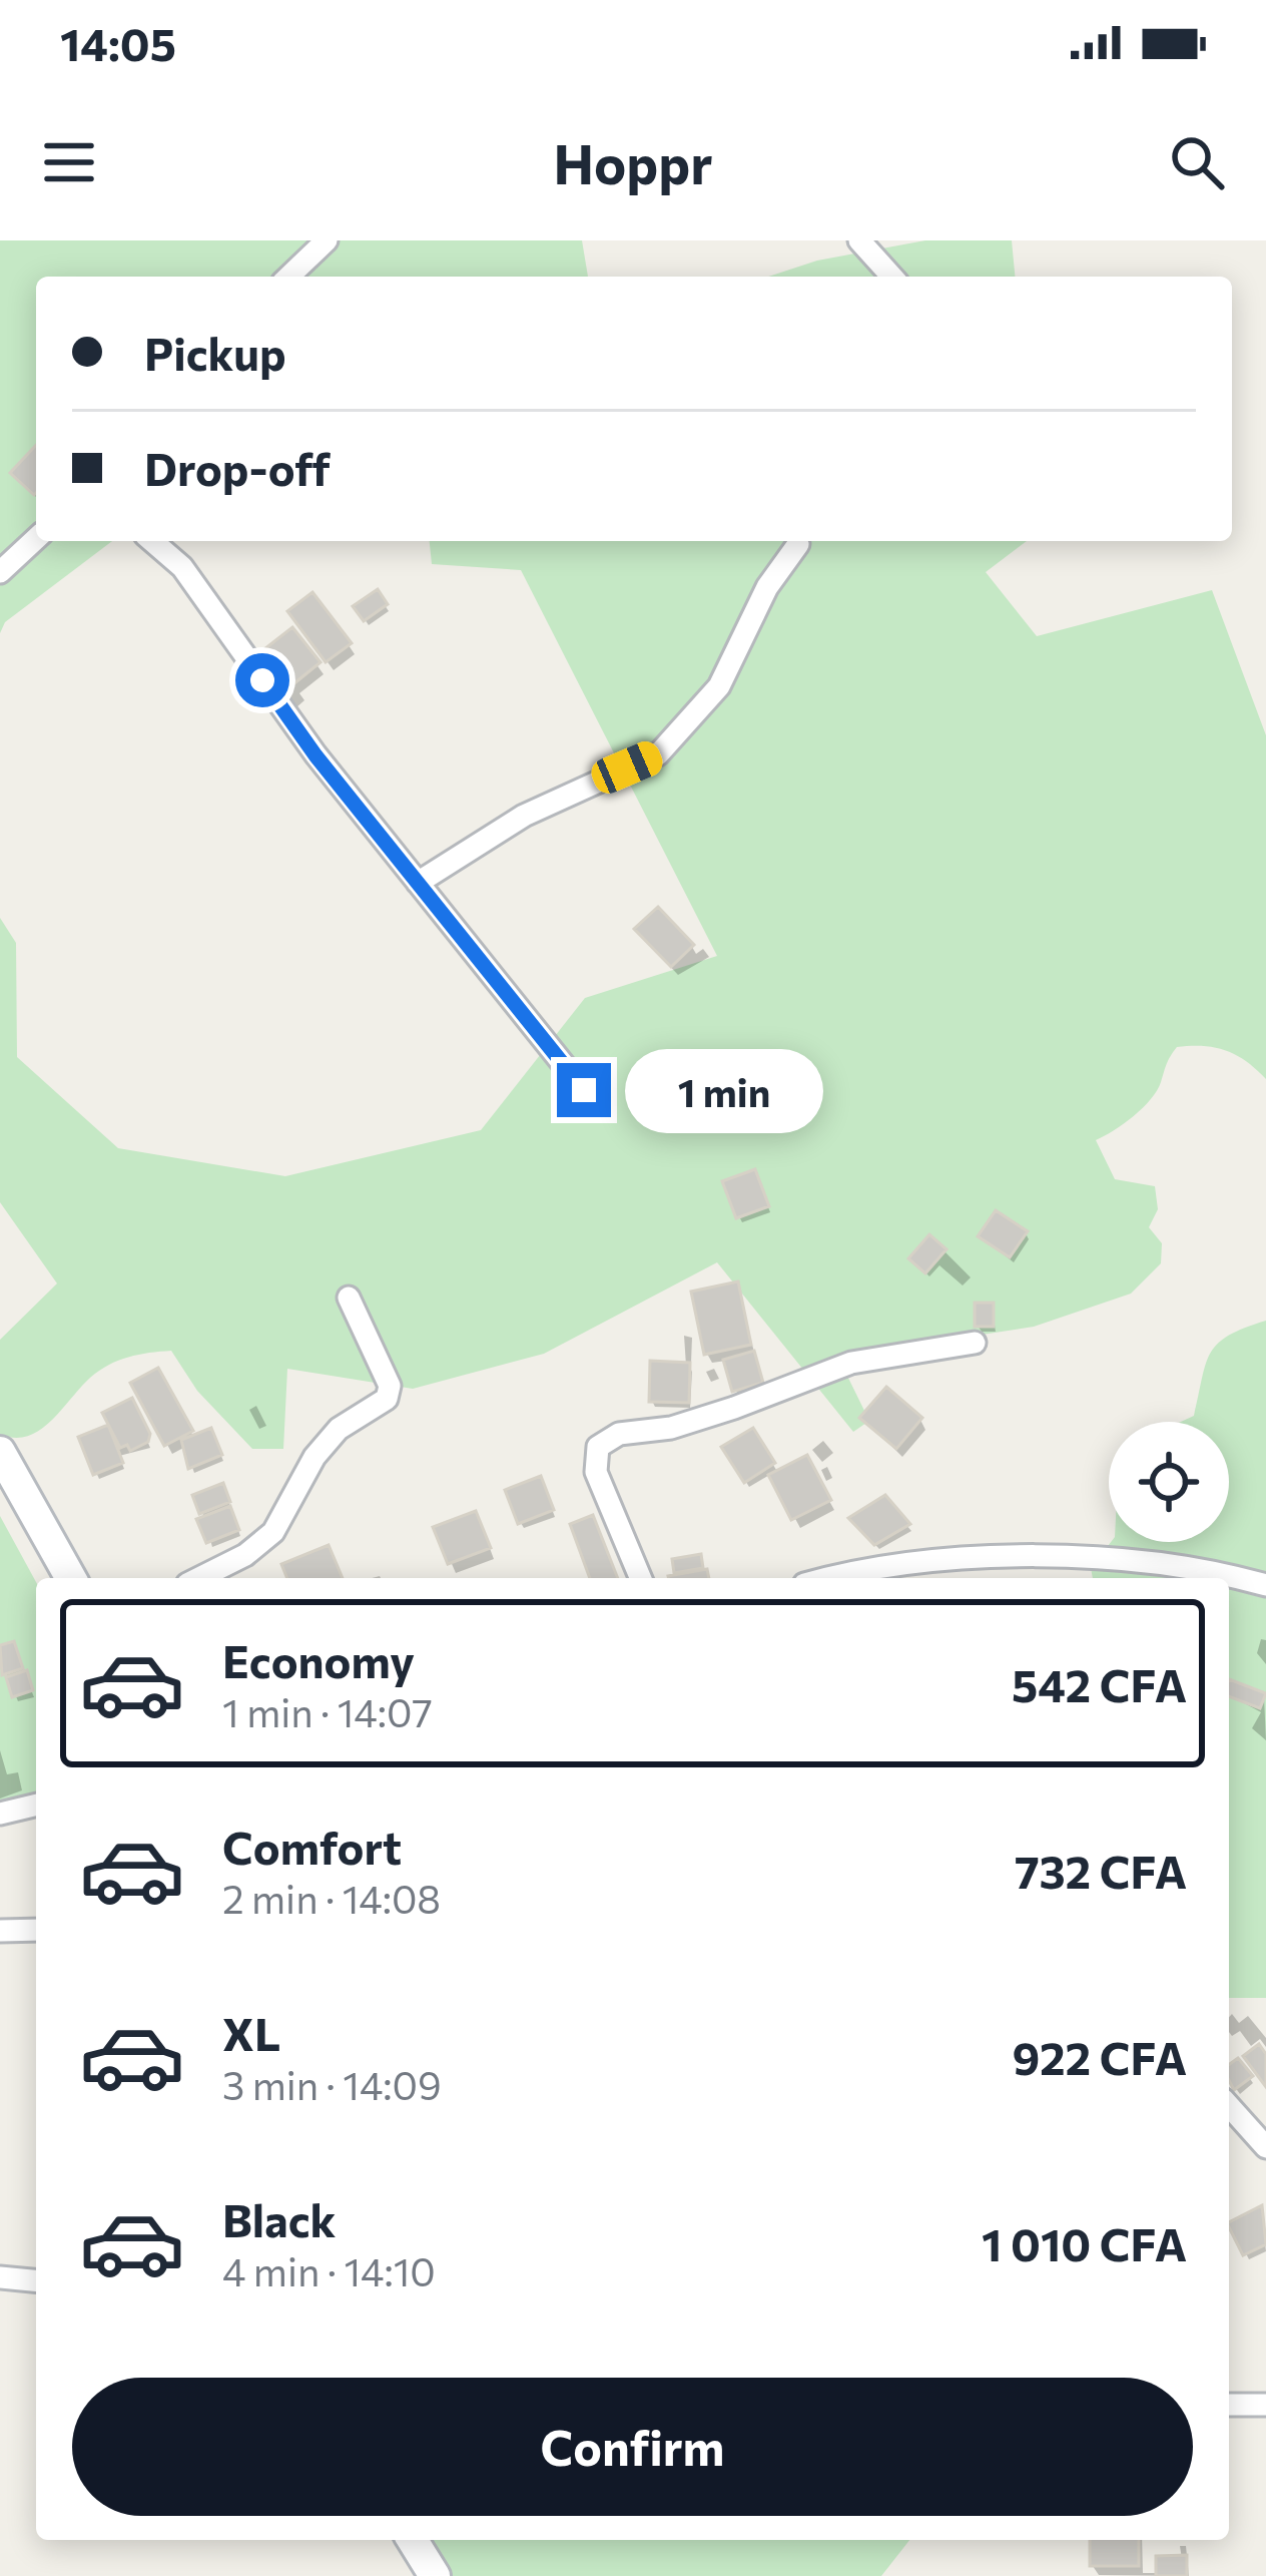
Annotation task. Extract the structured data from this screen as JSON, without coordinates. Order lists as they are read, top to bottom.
{
  "page": {
    "status": "14:05",
    "header": "Hoppr",
    "banner": ["Pickup", "Drop-off"],
    "bubble": "1 min",
    "list": [
      {
        "name": "Economy",
        "note": "1 min · 14:07",
        "value": "542 CFA"
      },
      {
        "name": "Comfort",
        "note": "2 min · 14:08",
        "value": "732 CFA"
      },
      {
        "name": "XL",
        "note": "3 min · 14:09",
        "value": "922 CFA"
      },
      {
        "name": "Black",
        "note": "4 min · 14:10",
        "value": "1 010 CFA"
      }
    ],
    "buttons": "Confirm"
  }
}
